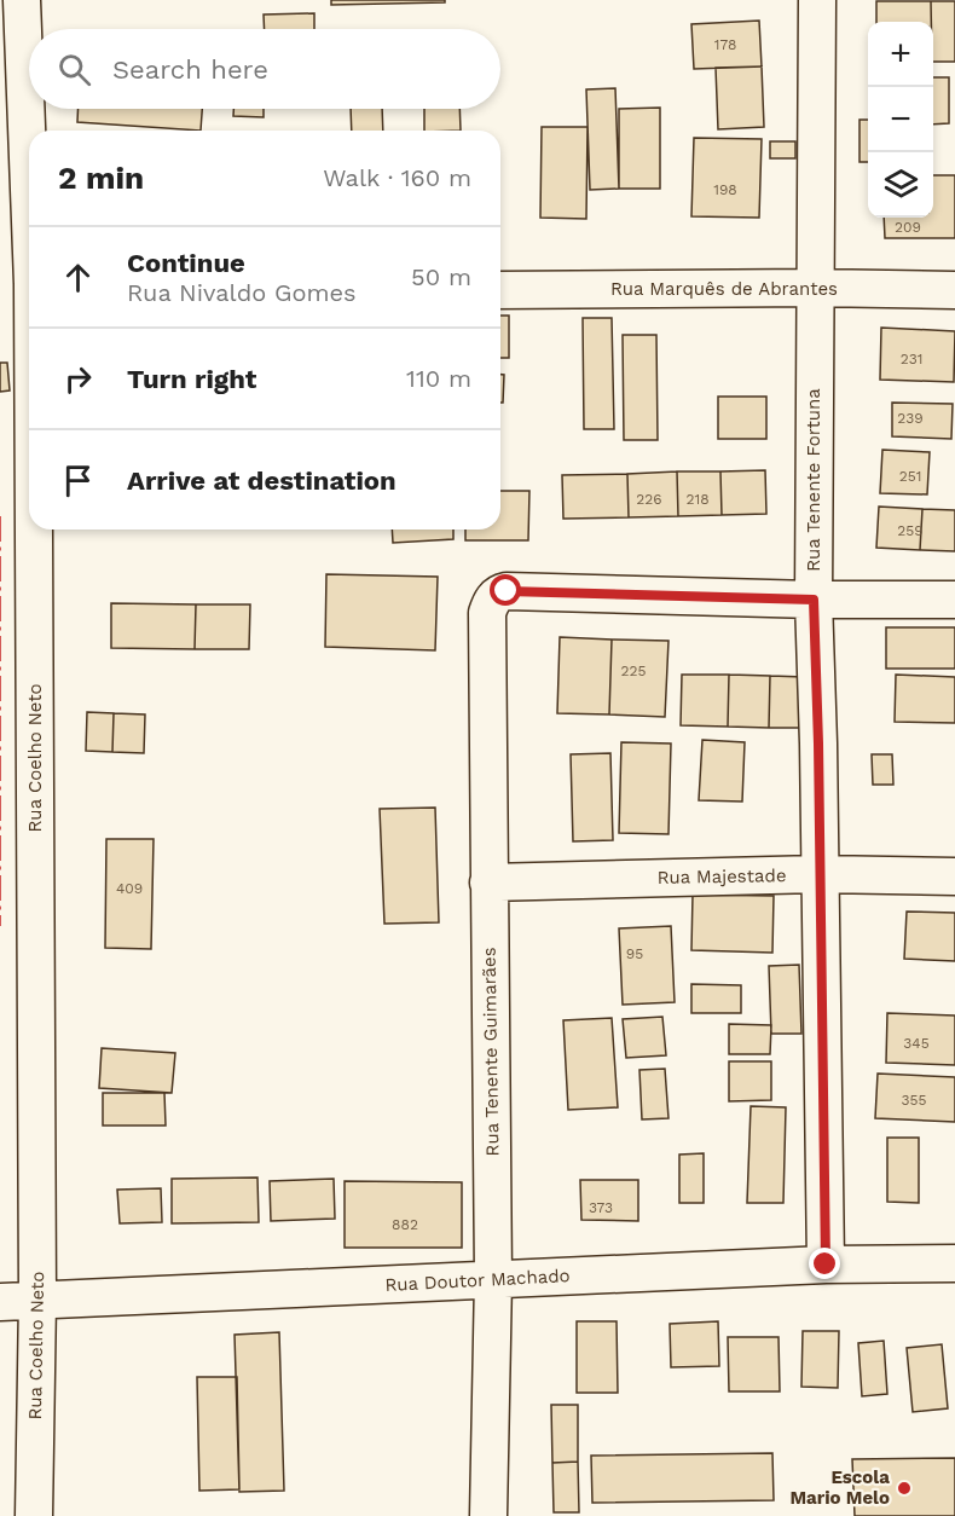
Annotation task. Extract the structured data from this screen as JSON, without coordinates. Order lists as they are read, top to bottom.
{
  "streets": {
    "street": [
      "Rua Marquês de Abrantes",
      "Rua Tenente Fortuna",
      "Rua Coelho Neto",
      "Rua Majestade",
      "Rua Tenente Guimarães",
      "Rua Doutor Machado"
    ]
  },
  "crossings": [
    ["Rua Marquês de Abrantes", "Rua Tenente Fortuna"],
    ["Rua Tenente Fortuna", "Rua Majestade"],
    ["Rua Tenente Fortuna", "Rua Tenente Guimarães"],
    ["Rua Tenente Fortuna", "Rua Doutor Machado"],
    ["Rua Coelho Neto", "Rua Doutor Machado"],
    ["Rua Majestade", "Rua Tenente Guimarães"],
    ["Rua Tenente Guimarães", "Rua Doutor Machado"]
  ],
  "places": ["Escola Mario Melo"],
  "house_numbers": [
    "178",
    "198",
    "209",
    "231",
    "239",
    "251",
    "226",
    "218",
    "259",
    "225",
    "409",
    "95",
    "345",
    "355",
    "373",
    "882"
  ],
  "page": {
    "map_buttons": ["+", "−"],
    "search": "Search here",
    "heading": ["2 min", "Walk · 160 m"],
    "list": [
      ["Continue", "Rua Nivaldo Gomes", "50 m"],
      ["Turn right", "110 m"],
      "Arrive at destination"
    ]
  }
}
